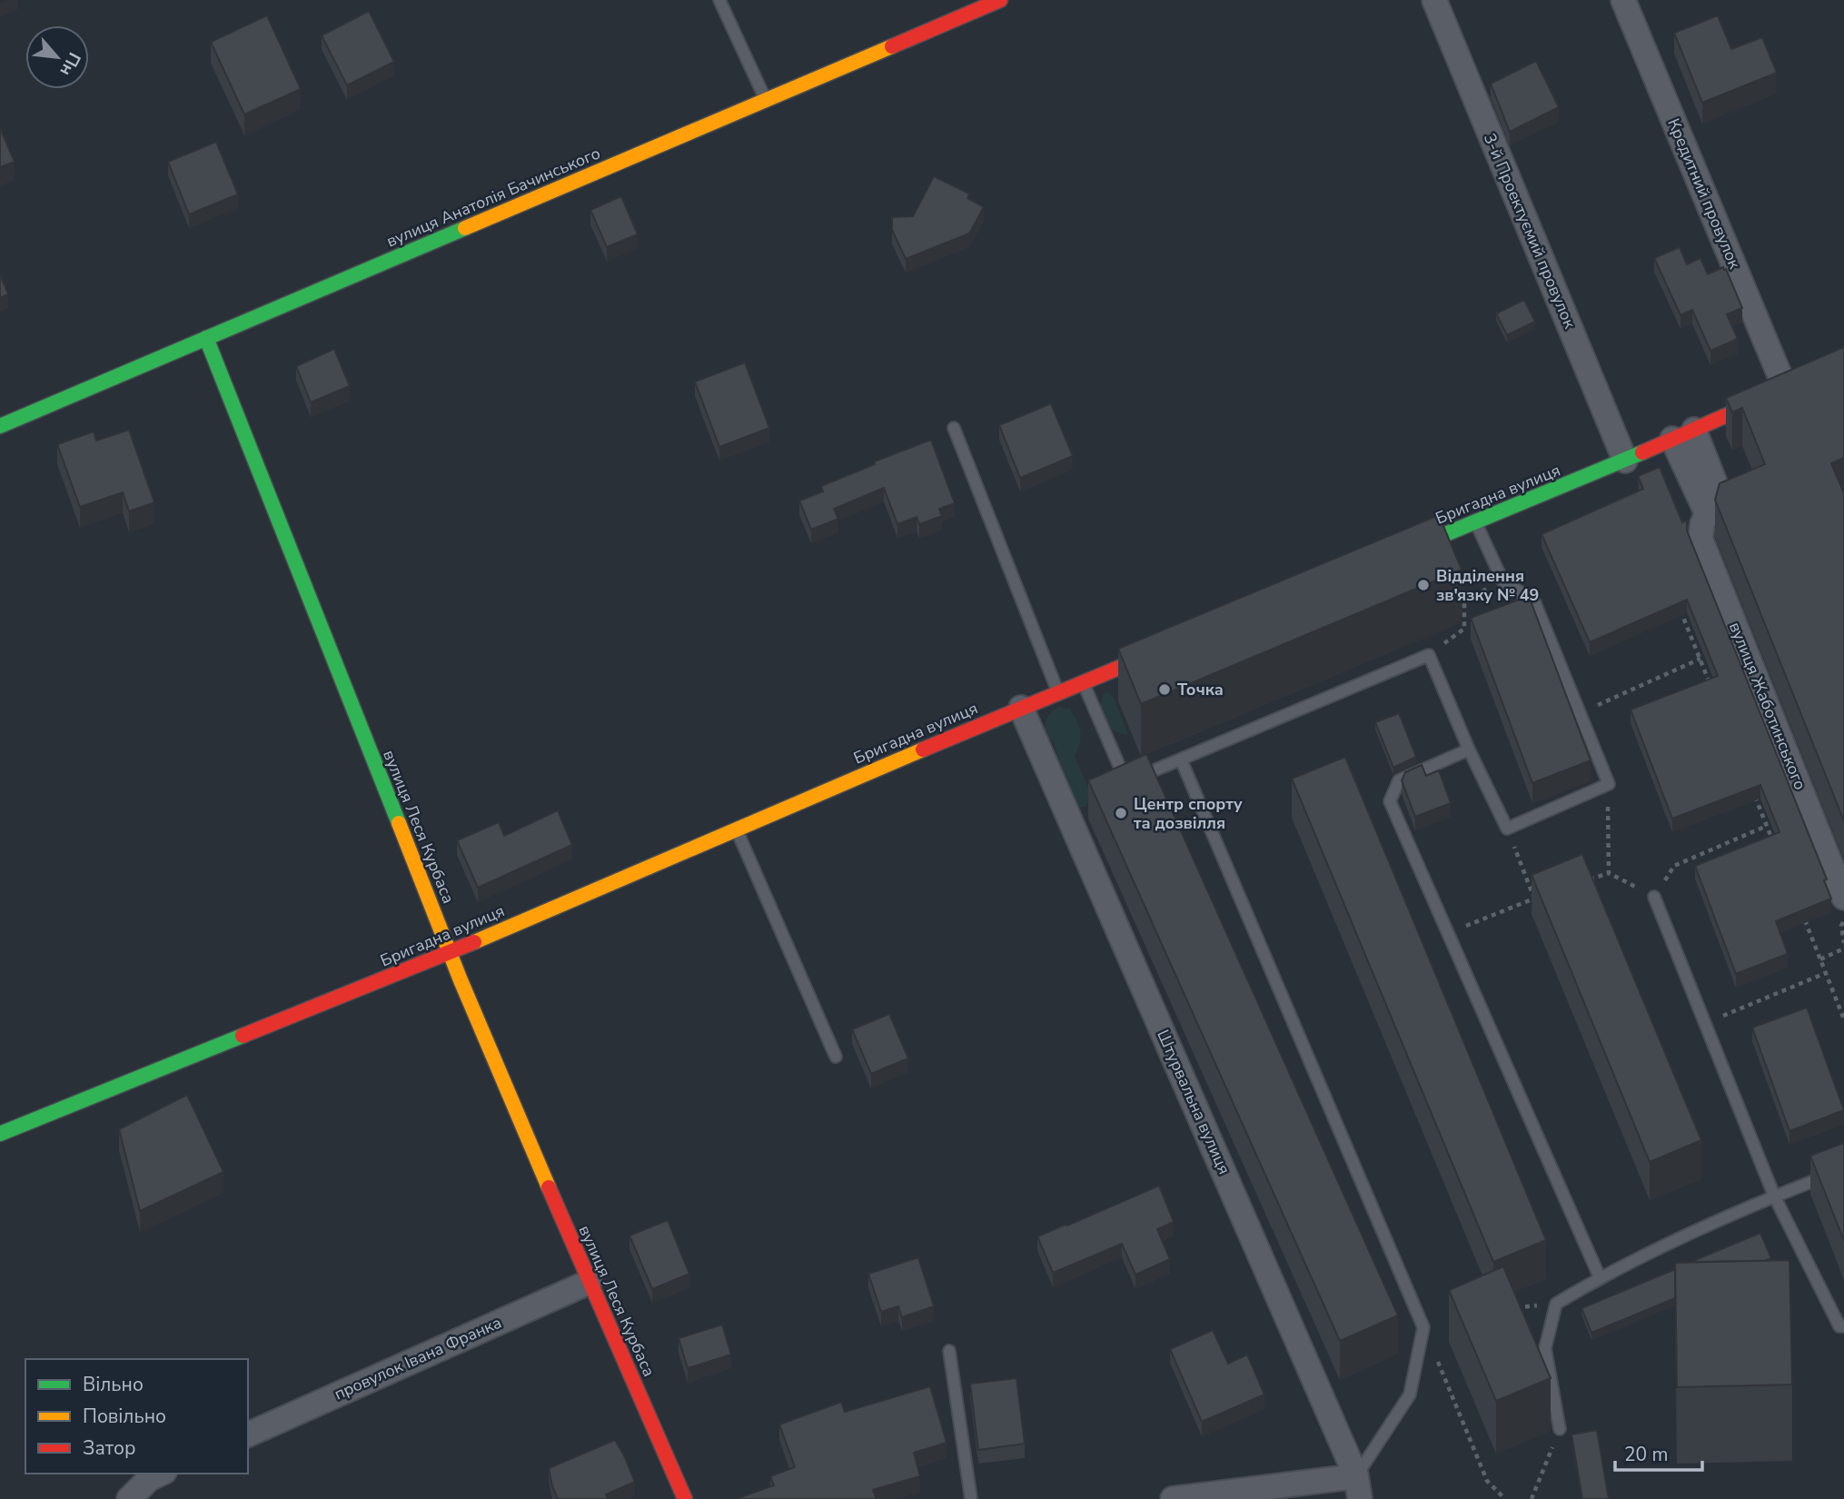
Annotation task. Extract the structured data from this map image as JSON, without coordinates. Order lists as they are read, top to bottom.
{
  "streets": {
    "street": [
      "Кредитний провулок",
      "вулиця Анатолія Бачинського",
      "3-й Проектуємий провулок",
      "Бригадна вулиця",
      "вулиця Жаботинського",
      "вулиця Леся Курбаса",
      "Штурвальна вулиця",
      "провулок Івана Франка"
    ]
  },
  "crossings": [
    ["Кредитний провулок", "Бригадна вулиця"],
    ["вулиця Анатолія Бачинського", "вулиця Леся Курбаса"],
    ["3-й Проектуємий провулок", "Бригадна вулиця"],
    ["Бригадна вулиця", "вулиця Жаботинського"],
    ["Бригадна вулиця", "вулиця Леся Курбаса"],
    ["Бригадна вулиця", "Штурвальна вулиця"],
    ["вулиця Леся Курбаса", "провулок Івана Франка"]
  ],
  "places": ["Відділення зв'язку № 49", "Точка", "Центр спорту та дозвілля"],
  "legend": ["Вільно", "Повільно", "Затор"],
  "scale_bar": "20 m",
  "north": "bottom right"
}
